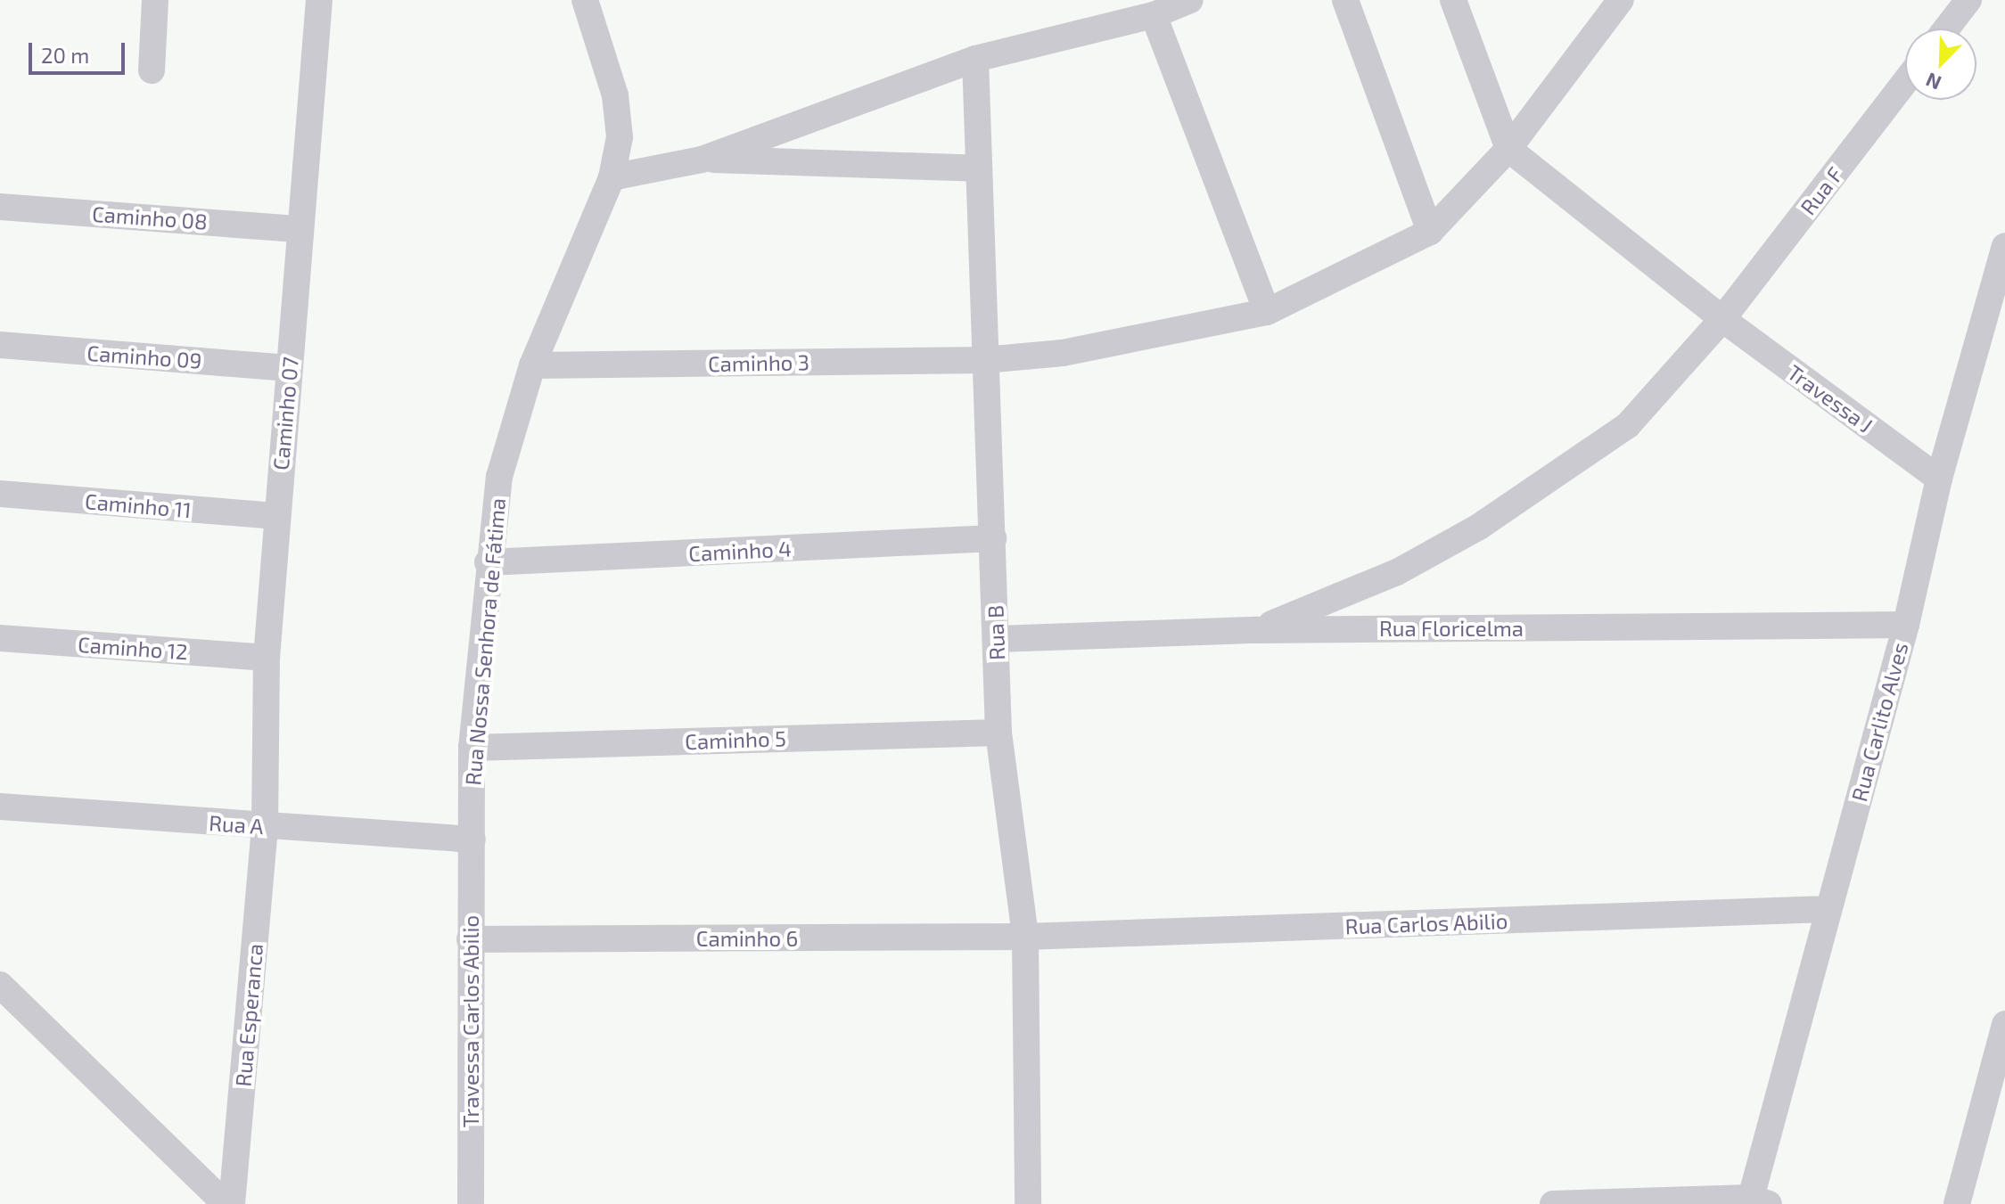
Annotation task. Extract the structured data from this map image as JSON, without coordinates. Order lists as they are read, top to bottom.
{
  "streets": {
    "street": [
      "Rua F",
      "Caminho 08",
      "Caminho 09",
      "Caminho 3",
      "Travessa J",
      "Caminho 07",
      "Caminho 11",
      "Caminho 4",
      "Rua Floricelma",
      "Rua B",
      "Rua Nossa Senhora de Fátima",
      "Caminho 12",
      "Rua Carlito Alves",
      "Caminho 5",
      "Rua A",
      "Rua Carlos Abilio",
      "Caminho 6",
      "Rua Esperanca",
      "Travessa Carlos Abilio"
    ]
  },
  "crossings": [
    ["Rua F", "Travessa J"],
    ["Rua F", "Rua Floricelma"],
    ["Caminho 08", "Caminho 07"],
    ["Caminho 09", "Caminho 07"],
    ["Caminho 3", "Rua B"],
    ["Caminho 3", "Rua Nossa Senhora de Fátima"],
    ["Travessa J", "Rua Carlito Alves"],
    ["Caminho 07", "Caminho 11"],
    ["Caminho 07", "Caminho 12"],
    ["Caminho 07", "Rua A"],
    ["Caminho 07", "Rua Esperanca"],
    ["Caminho 4", "Rua B"],
    ["Caminho 4", "Rua Nossa Senhora de Fátima"],
    ["Rua Floricelma", "Rua B"],
    ["Rua Floricelma", "Rua Carlito Alves"],
    ["Rua B", "Caminho 5"],
    ["Rua B", "Rua Carlos Abilio"],
    ["Rua B", "Caminho 6"],
    ["Rua Nossa Senhora de Fátima", "Caminho 5"],
    ["Rua Nossa Senhora de Fátima", "Rua A"],
    ["Rua Nossa Senhora de Fátima", "Travessa Carlos Abilio"],
    ["Rua Carlito Alves", "Rua Carlos Abilio"],
    ["Rua A", "Rua Esperanca"],
    ["Rua A", "Travessa Carlos Abilio"],
    ["Rua Carlos Abilio", "Caminho 6"],
    ["Caminho 6", "Travessa Carlos Abilio"]
  ],
  "scale_bar": "20 m",
  "north": "bottom left"
}
